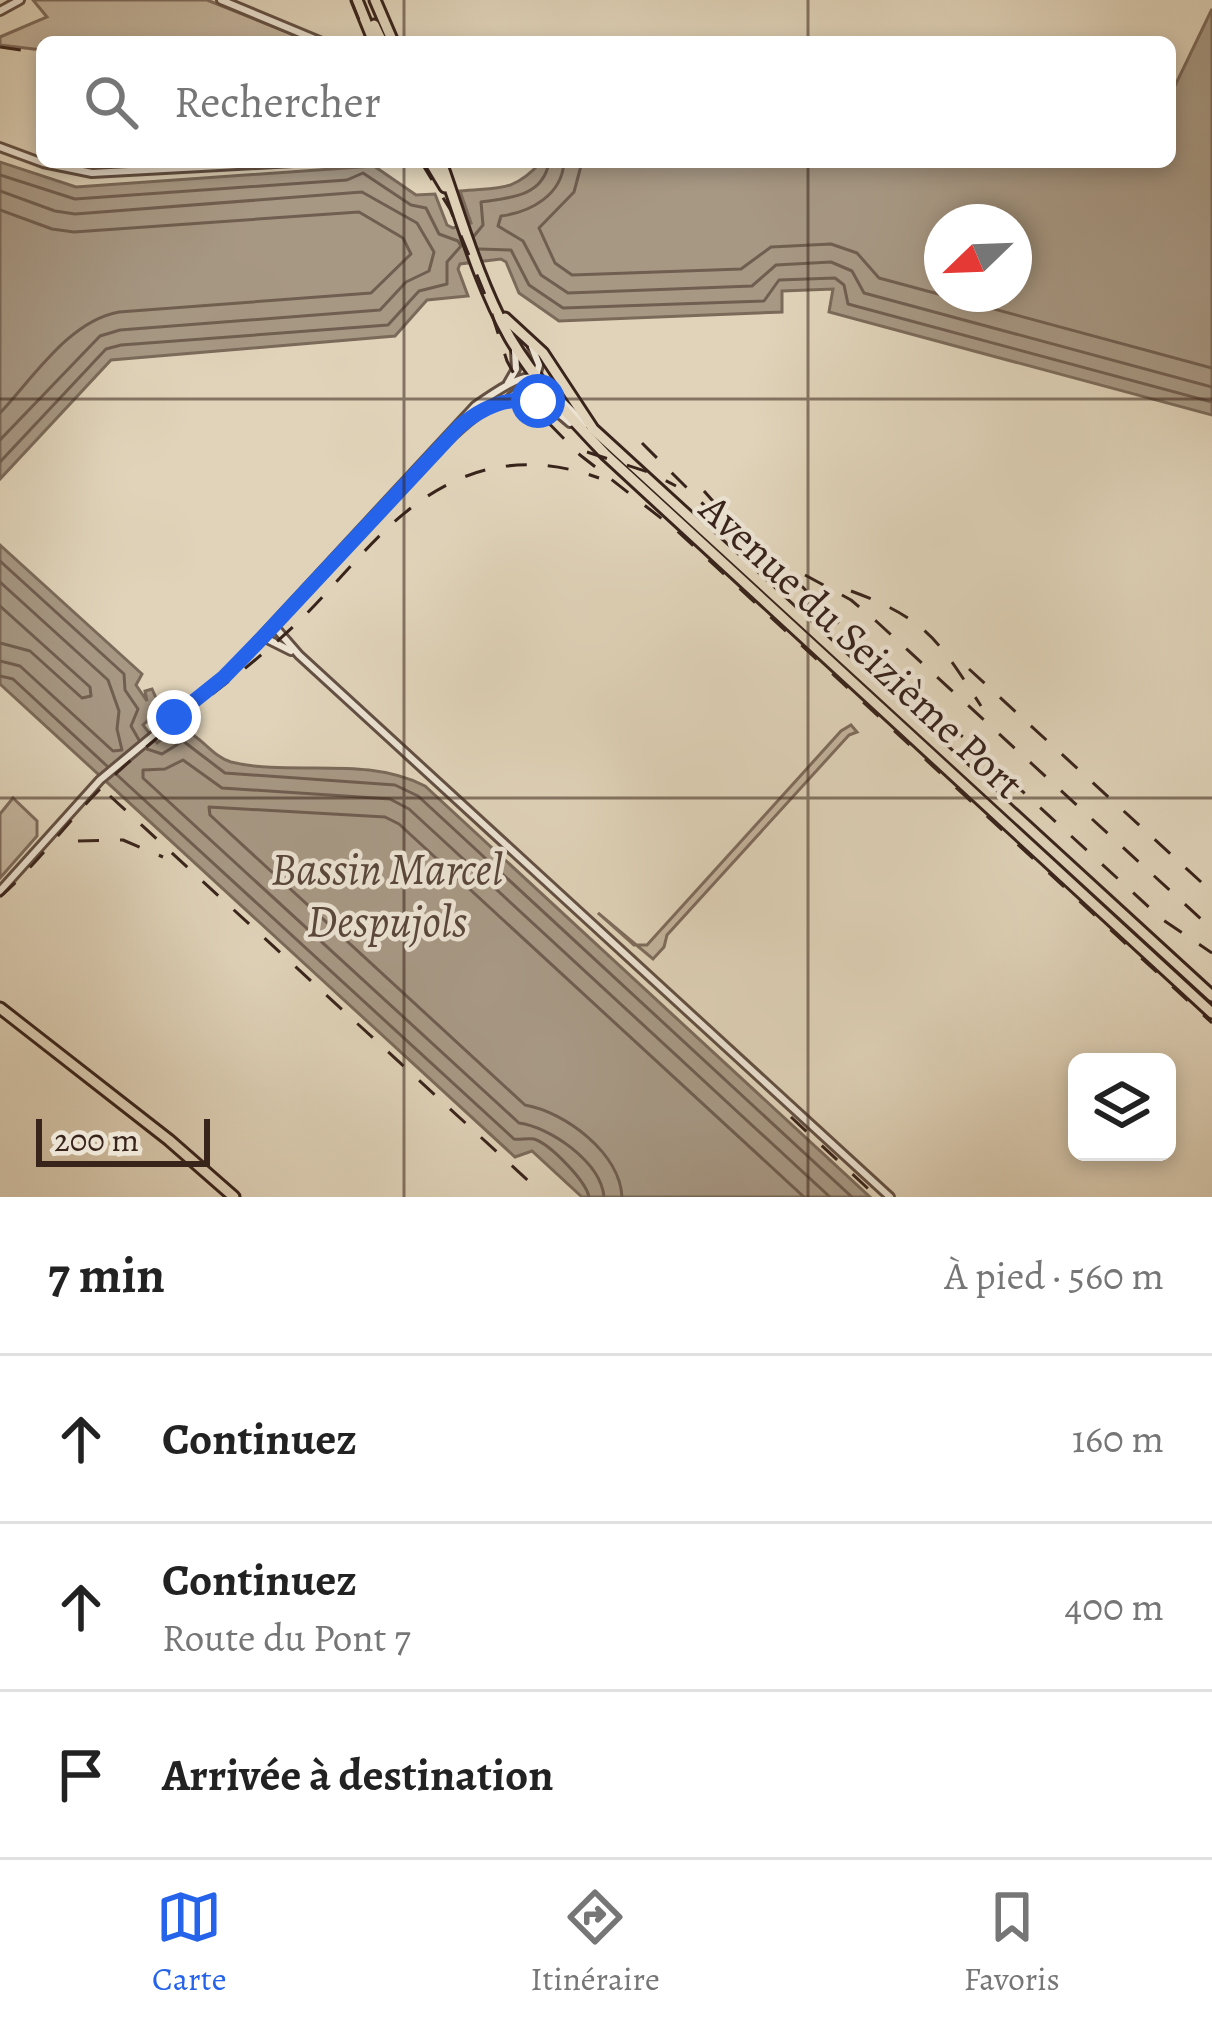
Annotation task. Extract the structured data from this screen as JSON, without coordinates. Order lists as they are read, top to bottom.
{
  "streets": {
    "main road": ["Avenue du Seizième Port"]
  },
  "water": ["Bassin Marcel Despujols"],
  "scale_bar": "200 m",
  "north": "bottom left",
  "page": {
    "search": "Rechercher",
    "scale": "200 m",
    "heading": ["7 min", "À pied · 560 m"],
    "list": [
      ["Continuez", "160 m"],
      ["Continuez", "Route du Pont 7", "400 m"],
      "Arrivée à destination"
    ],
    "nav": ["Carte", "Itinéraire", "Favoris"]
  }
}
